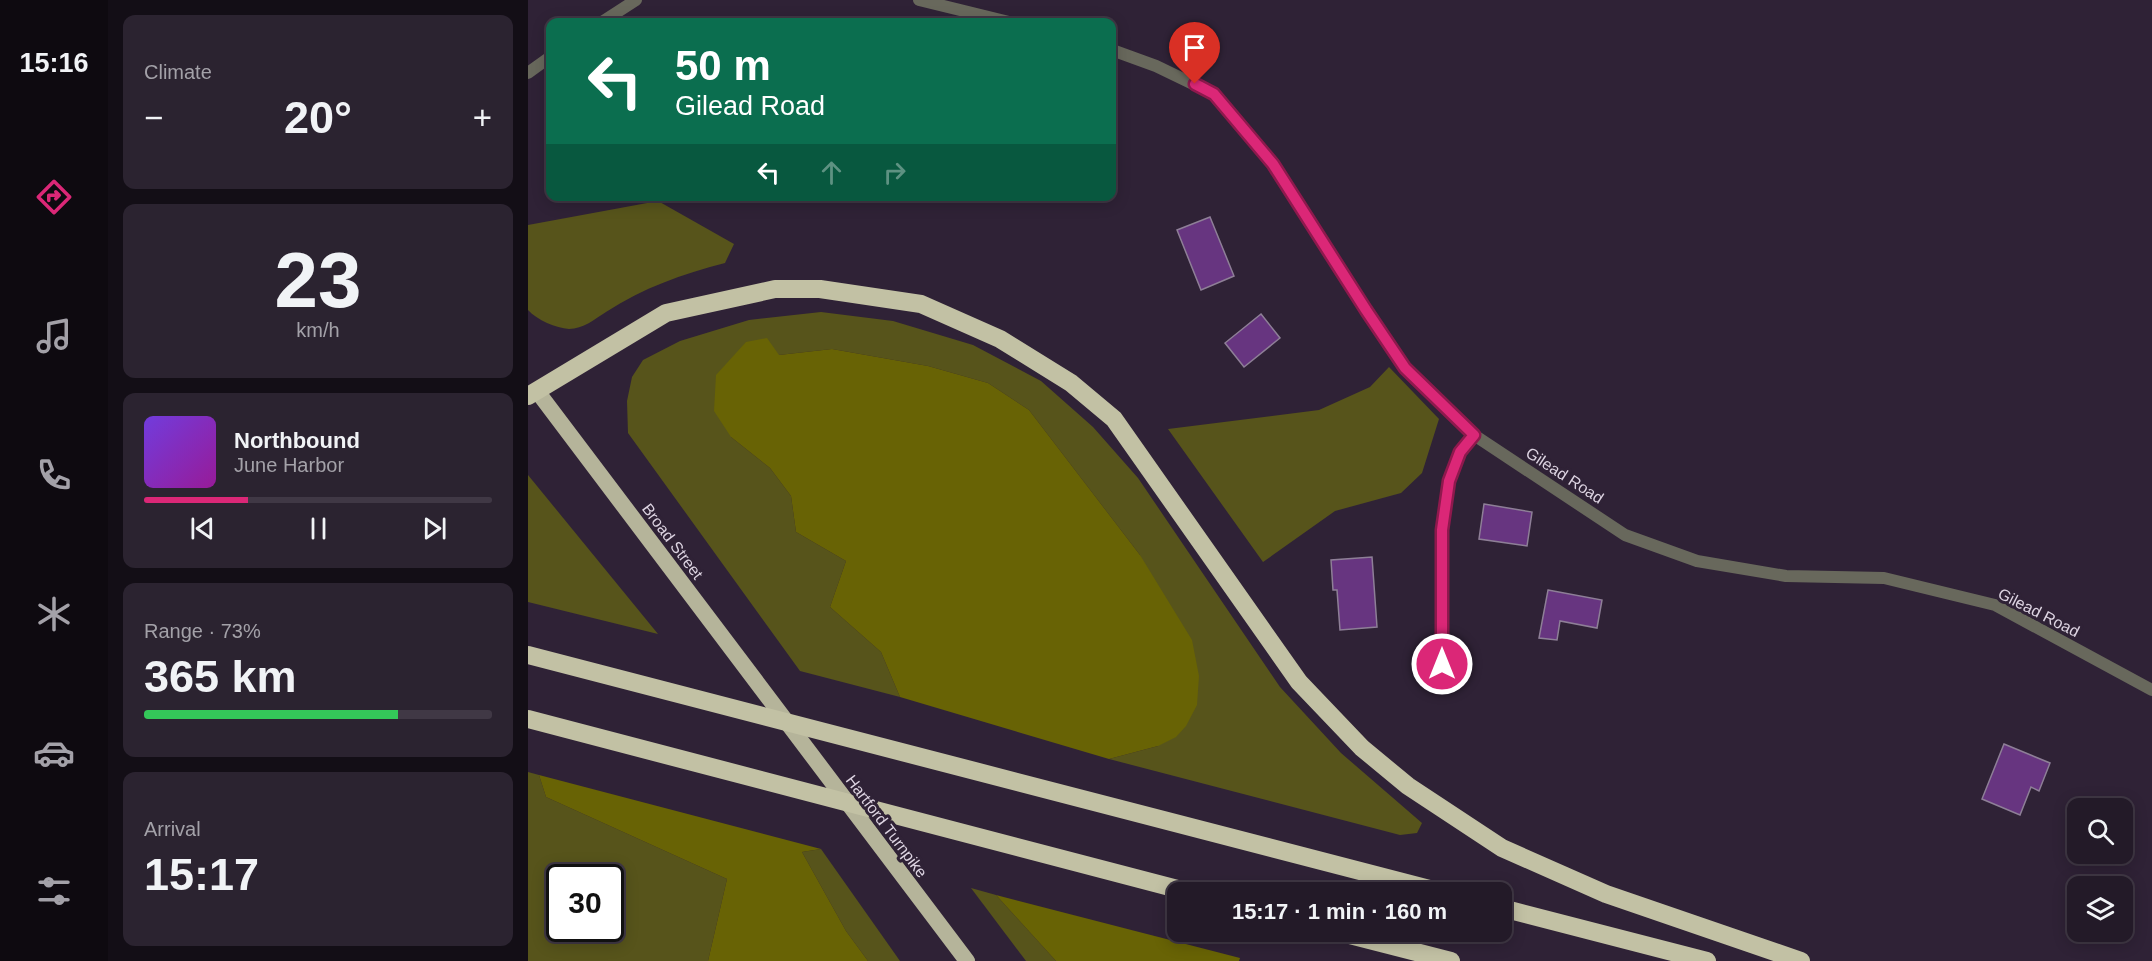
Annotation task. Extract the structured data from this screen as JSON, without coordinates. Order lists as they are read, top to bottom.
{
  "streets": {
    "highway": ["Broad Street", "Hartford Turnpike"],
    "street": ["Gilead Road"]
  },
  "crossings": [
    ["Broad Street", "Hartford Turnpike"]
  ],
  "page": {
    "tabs": "15:16",
    "tile": [
      "Climate",
      ["23", "km/h"],
      ["Range · 73%", "365 km"],
      ["Arrival", "15:17"]
    ],
    "turn": ["50 m", "Gilead Road"],
    "heat": ["−", "20°", "+"],
    "song": ["Northbound", "June Harbor"],
    "limit": "30",
    "trip": "15:17 · 1 min · 160 m"
  }
}
